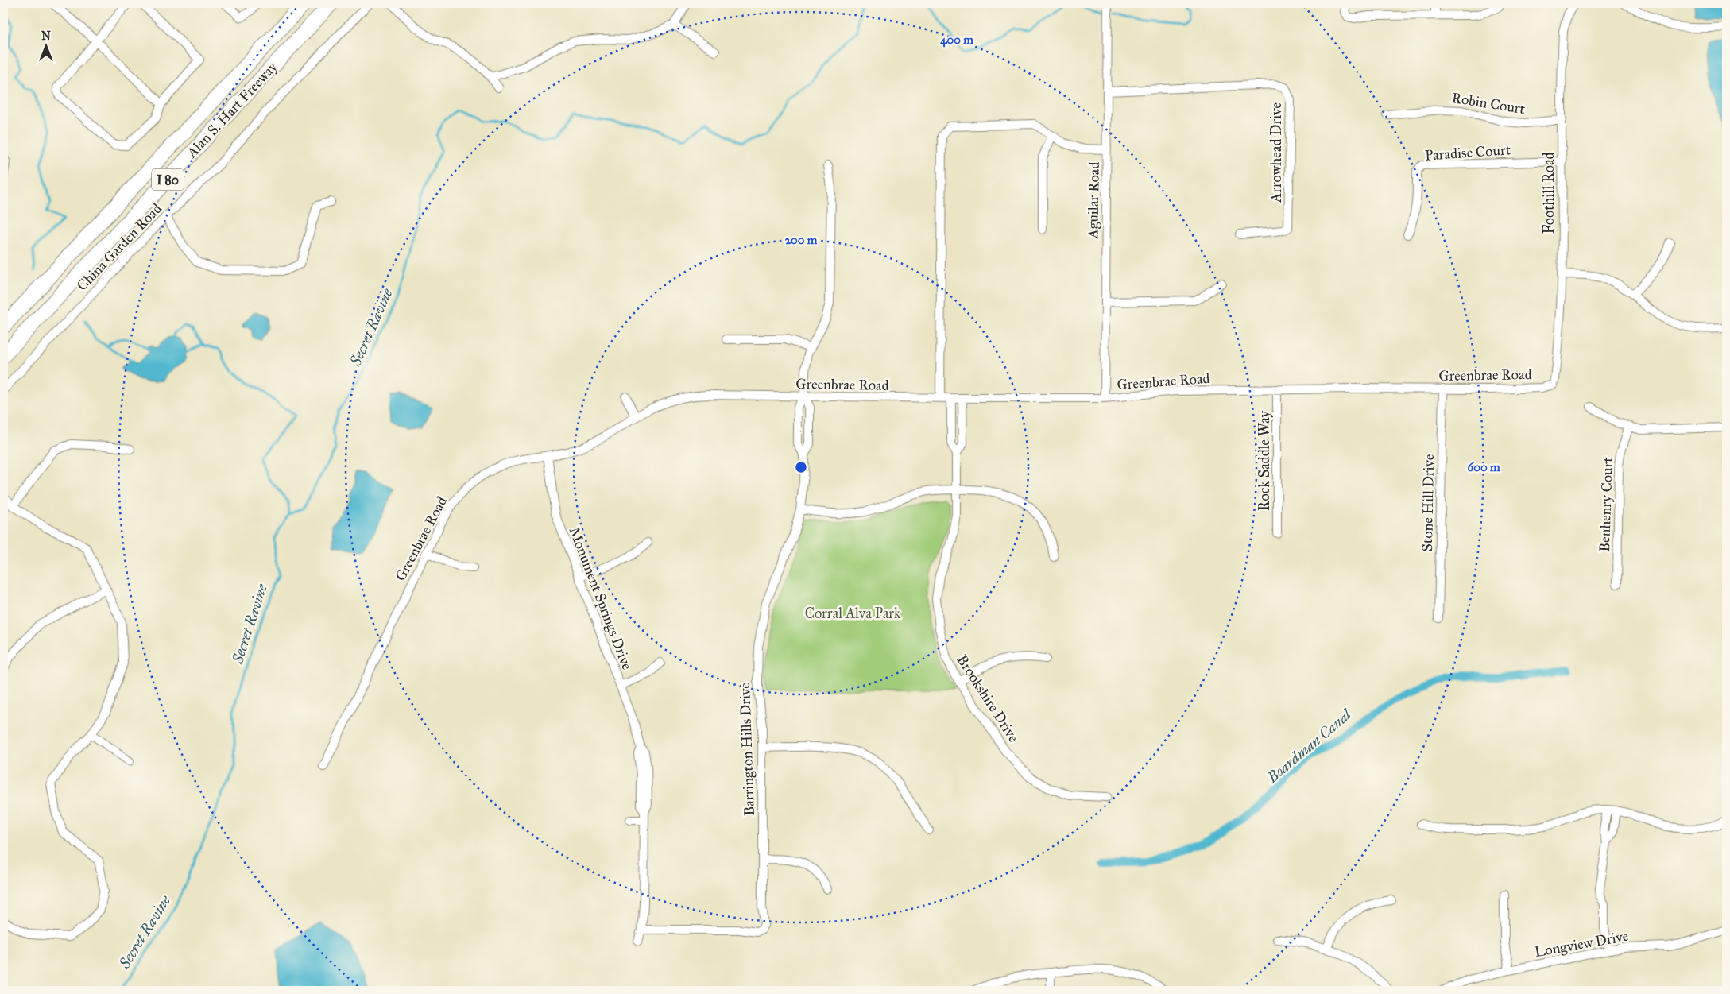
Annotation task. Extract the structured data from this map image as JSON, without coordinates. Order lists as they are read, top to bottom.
{
  "streets": {
    "highway": ["Alan S. Hart Freeway", "I 80"],
    "street": [
      "Robin Court",
      "Arrowhead Drive",
      "Paradise Court",
      "Foothill Road",
      "Aguilar Road",
      "China Garden Road",
      "Greenbrae Road",
      "Rock Saddle Way",
      "Stone Hill Drive",
      "Benhenry Court",
      "Monument Springs Drive",
      "Brookshire Drive",
      "Barrington Hills Drive",
      "Longview Drive"
    ]
  },
  "crossings": [
    ["Robin Court", "Foothill Road"],
    ["Arrowhead Drive", "Aguilar Road"],
    ["Paradise Court", "Foothill Road"],
    ["Foothill Road", "Greenbrae Road"],
    ["Aguilar Road", "Greenbrae Road"],
    ["Greenbrae Road", "Rock Saddle Way"],
    ["Greenbrae Road", "Stone Hill Drive"],
    ["Greenbrae Road", "Monument Springs Drive"],
    ["Greenbrae Road", "Brookshire Drive"],
    ["Greenbrae Road", "Barrington Hills Drive"],
    ["Monument Springs Drive", "Barrington Hills Drive"]
  ],
  "water": ["Secret Ravine", "Boardman Canal"],
  "parks": ["Corral Alva Park"],
  "north": "top",
  "rings": ["400 m", "200 m", "600 m"]
}
